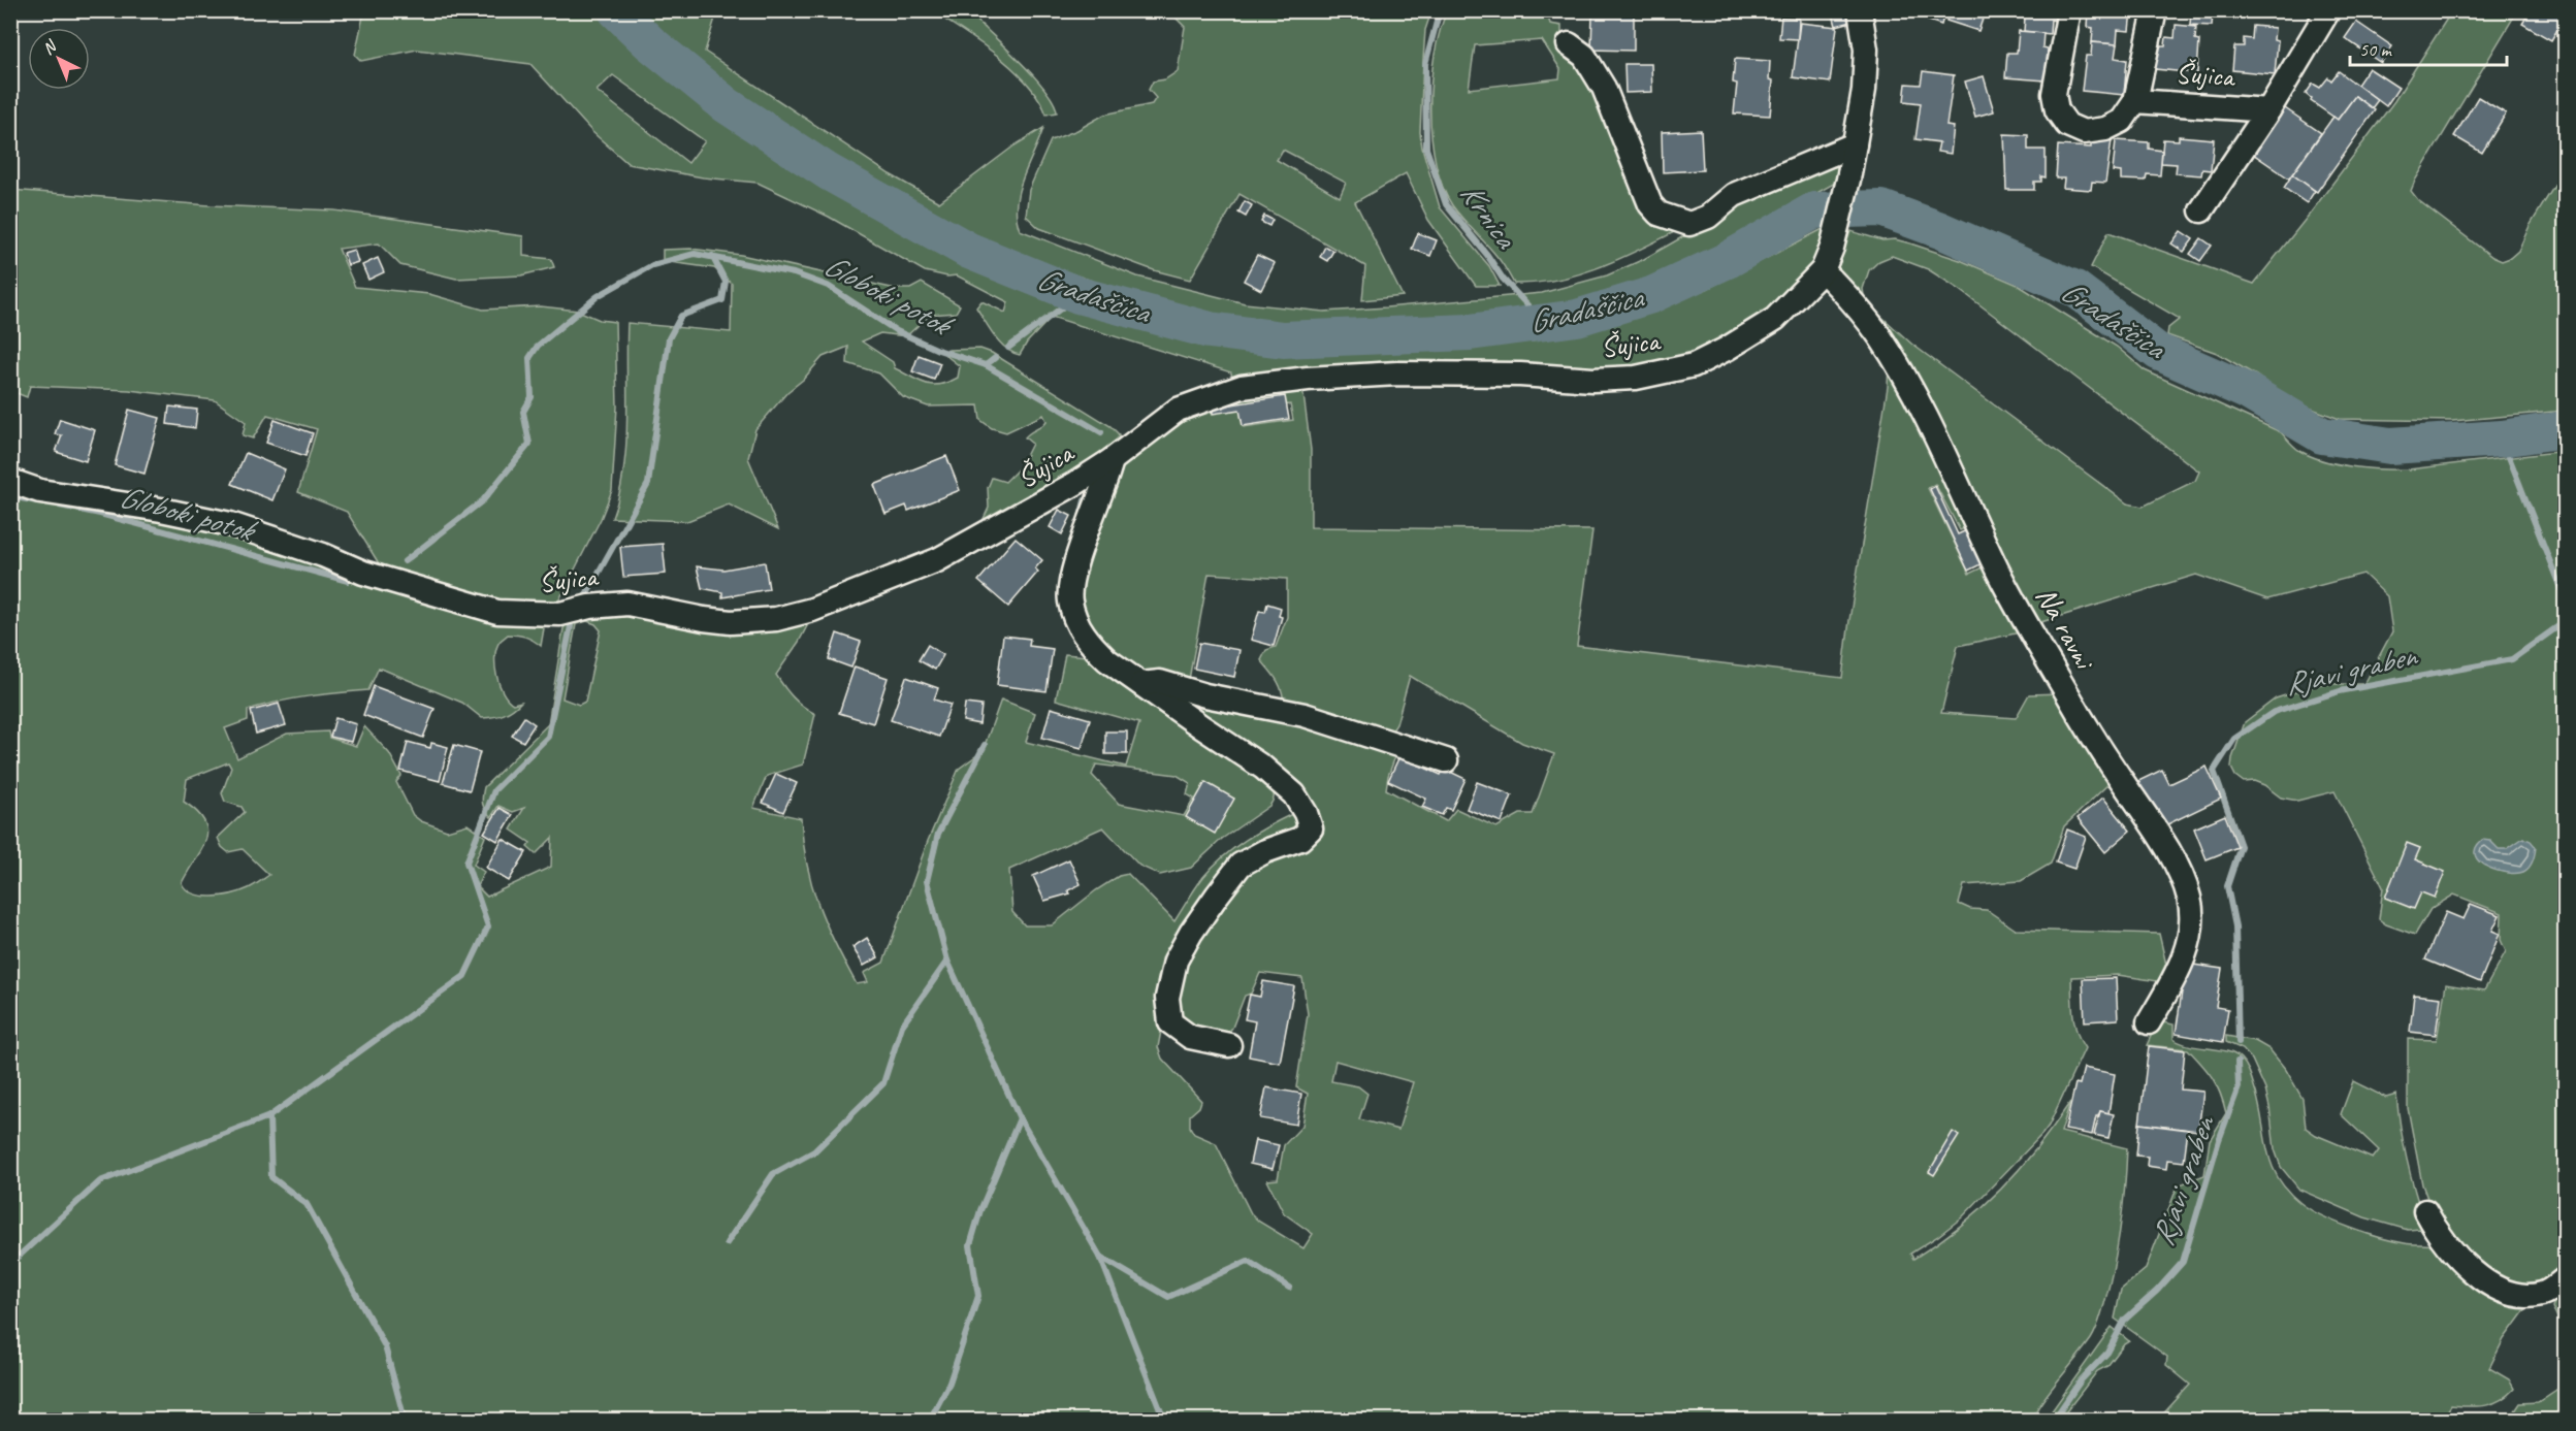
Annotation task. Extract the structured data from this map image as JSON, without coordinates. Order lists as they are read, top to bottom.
{
  "streets": {
    "street": ["Šujica", "Na ravni"]
  },
  "crossings": [
    ["Šujica", "Na ravni"]
  ],
  "water": [
    "Krnica",
    "Globoki potok",
    "Gradaščica",
    "Rjavi graben"
  ],
  "scale_bar": "50 m",
  "north": "top left"
}
